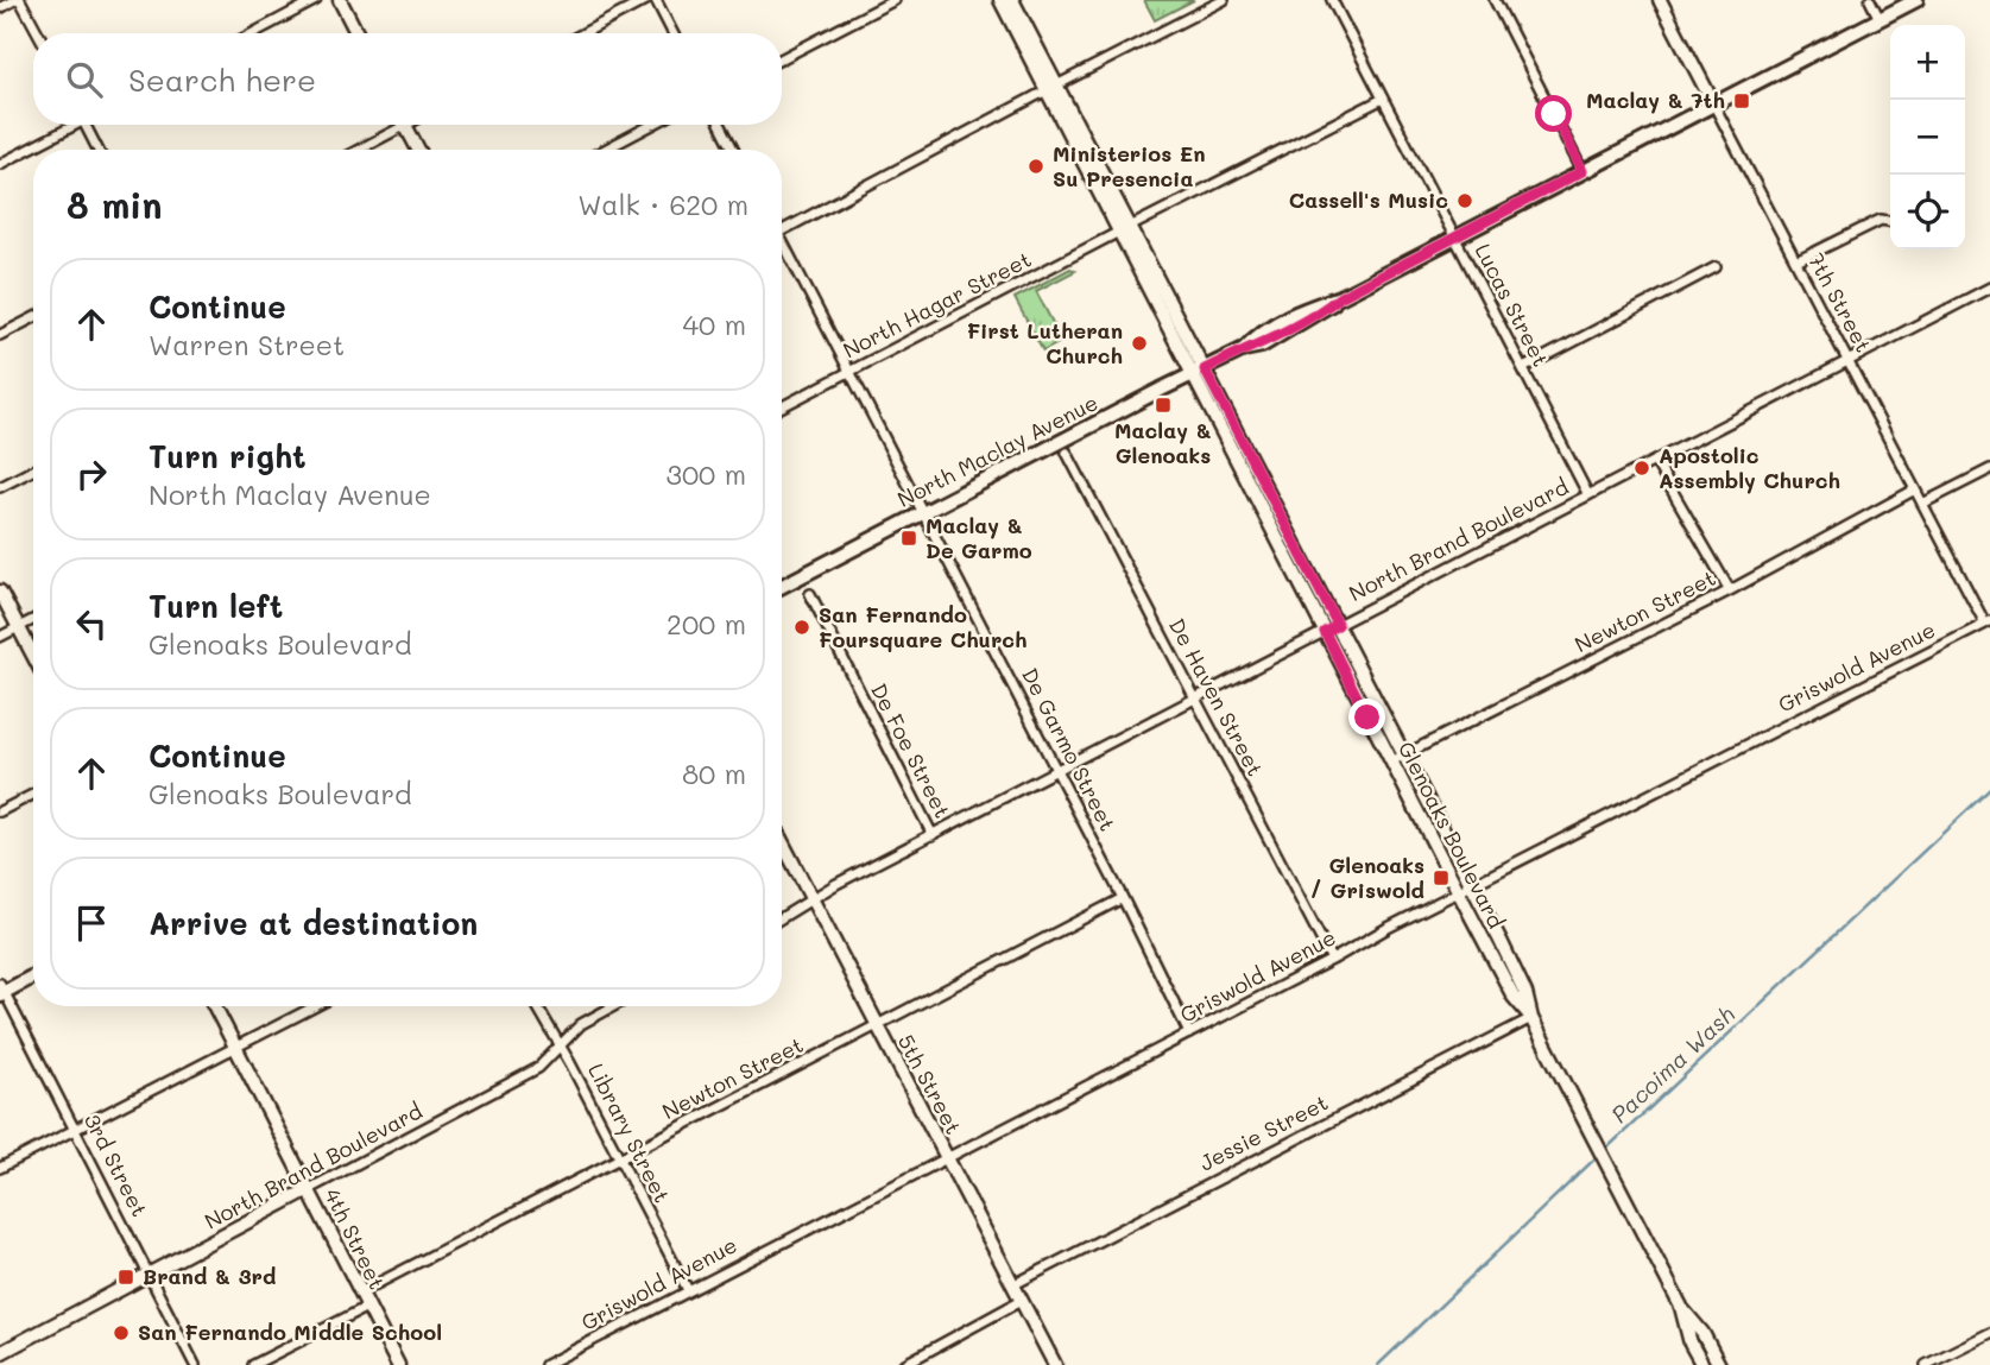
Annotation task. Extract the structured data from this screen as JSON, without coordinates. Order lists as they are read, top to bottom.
{
  "streets": {
    "main road": [
      "7th Street",
      "North Maclay Avenue",
      "North Brand Boulevard",
      "Glenoaks Boulevard",
      "5th Street",
      "4th Street"
    ],
    "street": [
      "North Hagar Street",
      "Lucas Street",
      "Newton Street",
      "Griswold Avenue",
      "De Haven Street",
      "De Garmo Street",
      "De Foe Street",
      "Library Street",
      "Jessie Street",
      "3rd Street"
    ]
  },
  "crossings": [
    ["7th Street", "North Maclay Avenue"],
    ["7th Street", "North Brand Boulevard"],
    ["7th Street", "Newton Street"],
    ["7th Street", "Griswold Avenue"],
    ["North Hagar Street", "Lucas Street"],
    ["North Hagar Street", "De Garmo Street"],
    ["North Hagar Street", "Glenoaks Boulevard"],
    ["Lucas Street", "North Maclay Avenue"],
    ["Lucas Street", "North Brand Boulevard"],
    ["North Maclay Avenue", "De Garmo Street"],
    ["North Maclay Avenue", "Glenoaks Boulevard"],
    ["North Brand Boulevard", "De Haven Street"],
    ["North Brand Boulevard", "De Garmo Street"],
    ["North Brand Boulevard", "De Foe Street"],
    ["North Brand Boulevard", "Glenoaks Boulevard"],
    ["North Brand Boulevard", "5th Street"],
    ["North Brand Boulevard", "Library Street"],
    ["North Brand Boulevard", "3rd Street"],
    ["North Brand Boulevard", "4th Street"],
    ["Newton Street", "De Garmo Street"],
    ["Newton Street", "Glenoaks Boulevard"],
    ["Newton Street", "5th Street"],
    ["Newton Street", "Library Street"],
    ["Newton Street", "4th Street"],
    ["Griswold Avenue", "De Haven Street"],
    ["Griswold Avenue", "De Garmo Street"],
    ["Griswold Avenue", "Glenoaks Boulevard"],
    ["Griswold Avenue", "5th Street"],
    ["Griswold Avenue", "Library Street"],
    ["Glenoaks Boulevard", "Jessie Street"],
    ["5th Street", "Jessie Street"]
  ],
  "water": ["Pacoima Wash"],
  "places": {
    "transit": [
      "Maclay & 7th",
      "Maclay & Glenoaks",
      "Maclay & De Garmo",
      "Glenoaks / Griswold",
      "Brand & 3rd"
    ],
    "other": [
      "Ministerios En Su Presencia",
      "Cassell's Music",
      "First Lutheran Church",
      "Apostolic Assembly Church",
      "San Fernando Foursquare Church",
      "San Fernando Middle School"
    ]
  },
  "page": {
    "map_buttons": ["+", "−"],
    "search": "Search here",
    "heading": ["8 min", "Walk · 620 m"],
    "list": [
      ["Continue", "Warren Street", "40 m"],
      ["Turn right", "North Maclay Avenue", "300 m"],
      ["Turn left", "Glenoaks Boulevard", "200 m"],
      ["Continue", "Glenoaks Boulevard", "80 m"],
      "Arrive at destination"
    ]
  }
}
